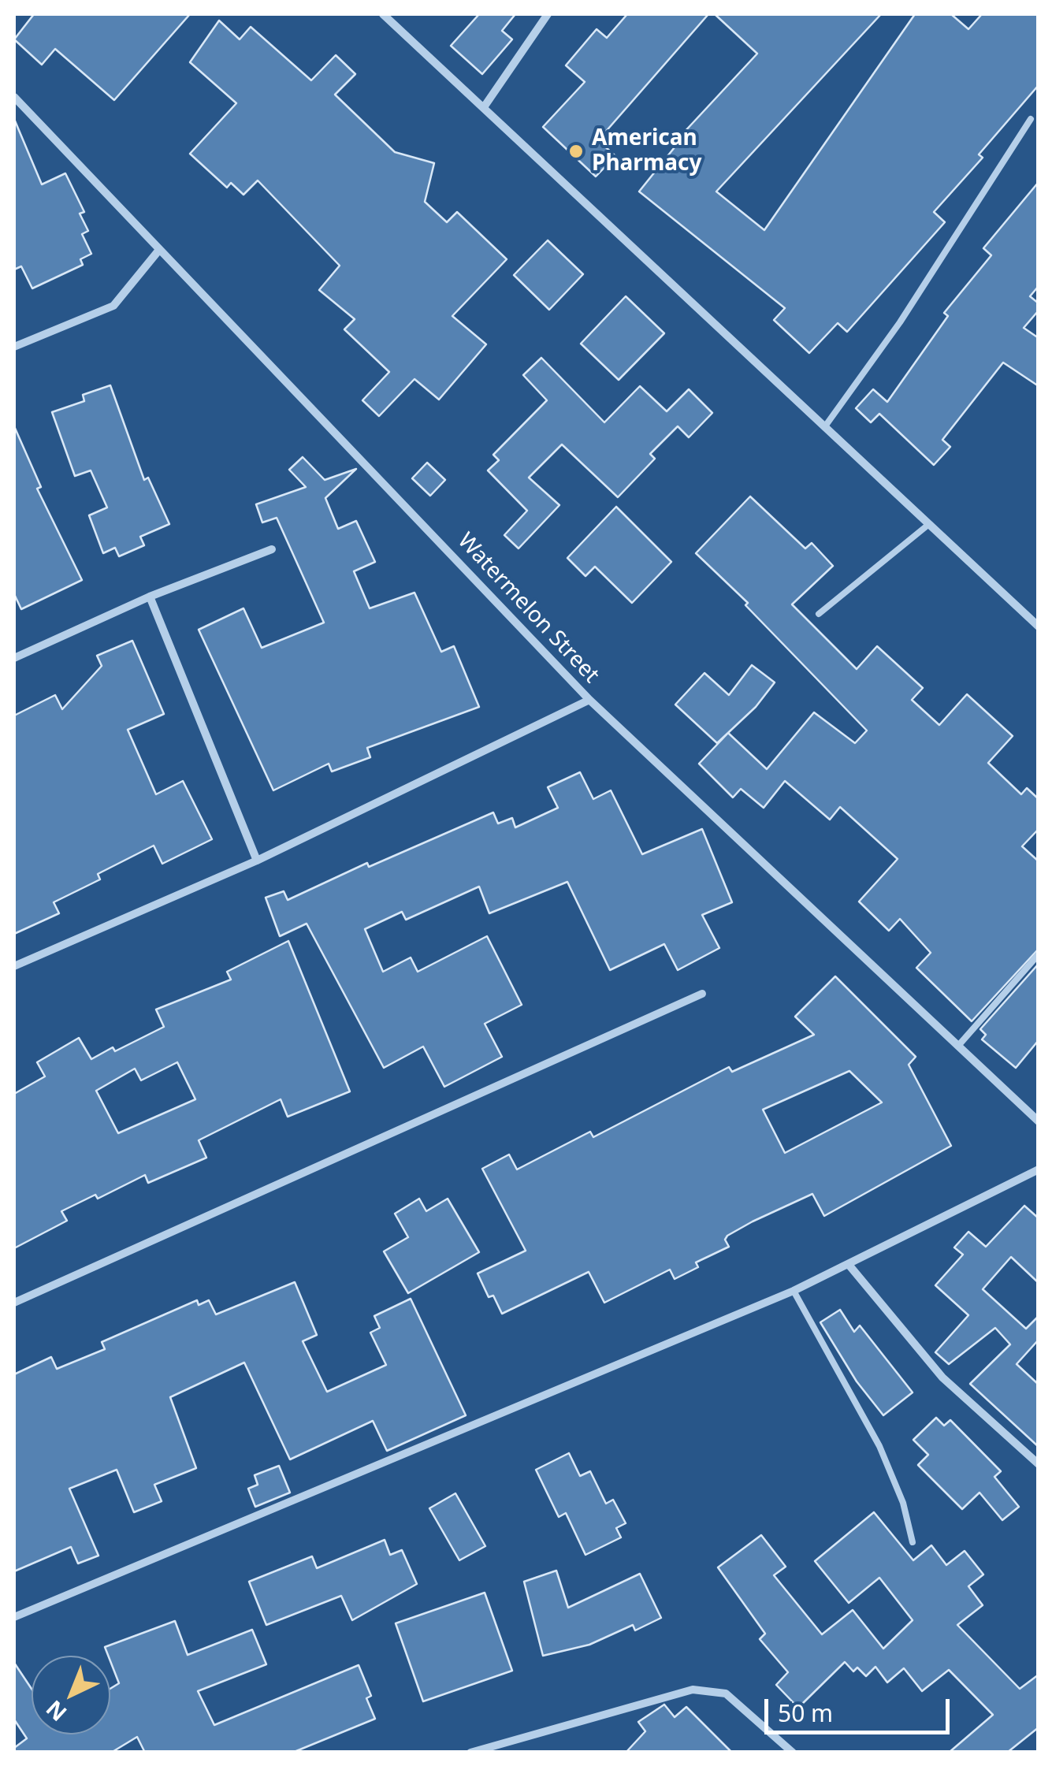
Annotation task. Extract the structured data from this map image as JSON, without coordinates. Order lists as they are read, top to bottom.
{
  "streets": {
    "street": ["Watermelon Street"]
  },
  "places": ["American Pharmacy"],
  "scale_bar": "50 m",
  "north": "bottom left"
}
